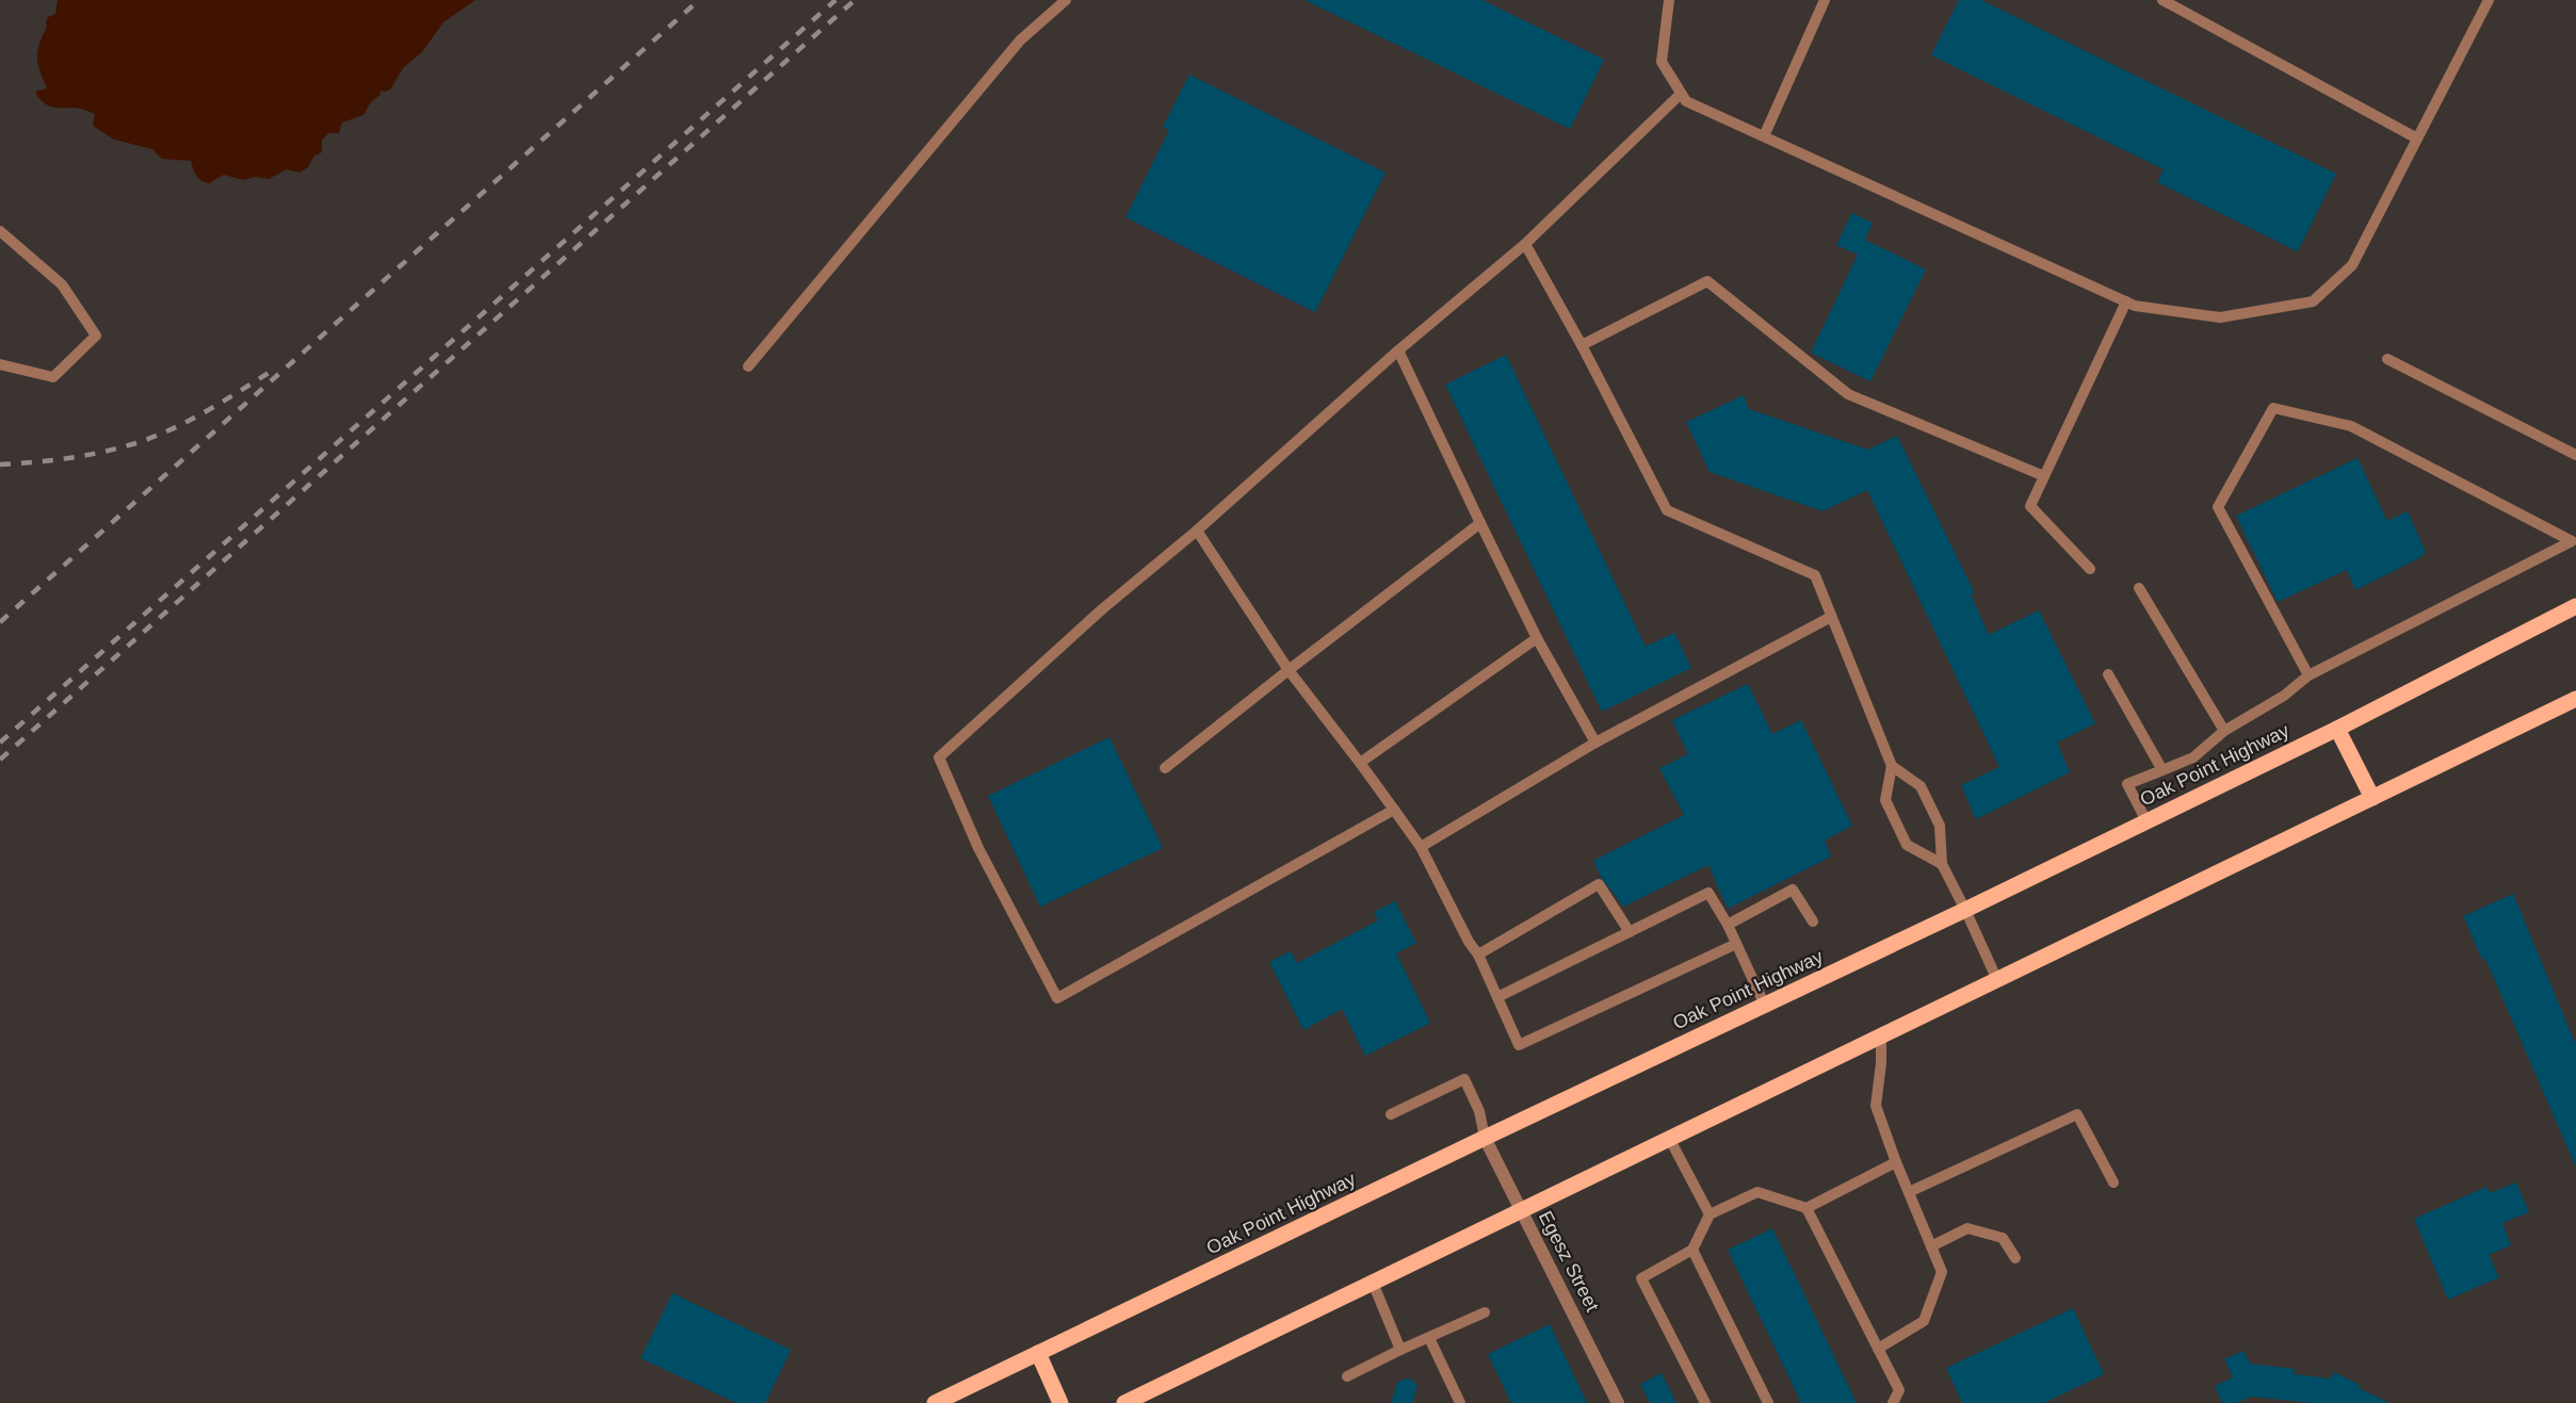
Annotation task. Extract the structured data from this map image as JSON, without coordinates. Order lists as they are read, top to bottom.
{
  "streets": {
    "main road": ["Oak Point Highway"],
    "street": ["Egesz Street"]
  },
  "crossings": [
    ["Oak Point Highway", "Egesz Street"]
  ]
}
